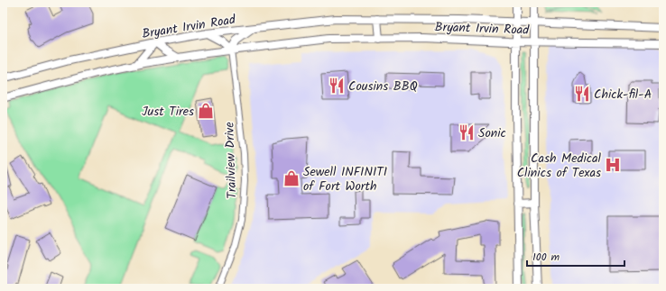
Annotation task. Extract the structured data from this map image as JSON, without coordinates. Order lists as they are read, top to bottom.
{
  "streets": {
    "main road": ["Bryant Irvin Road"],
    "street": ["Trailview Drive"]
  },
  "crossings": [
    ["Bryant Irvin Road", "Trailview Drive"]
  ],
  "places": {
    "restaurant": ["Cousins BBQ", "Chick-fil-A", "Sonic"],
    "shop": ["Just Tires", "Sewell INFINITI of Fort Worth"],
    "hospital": ["Cash Medical Clinics of Texas"]
  },
  "scale_bar": "100 m"
}
